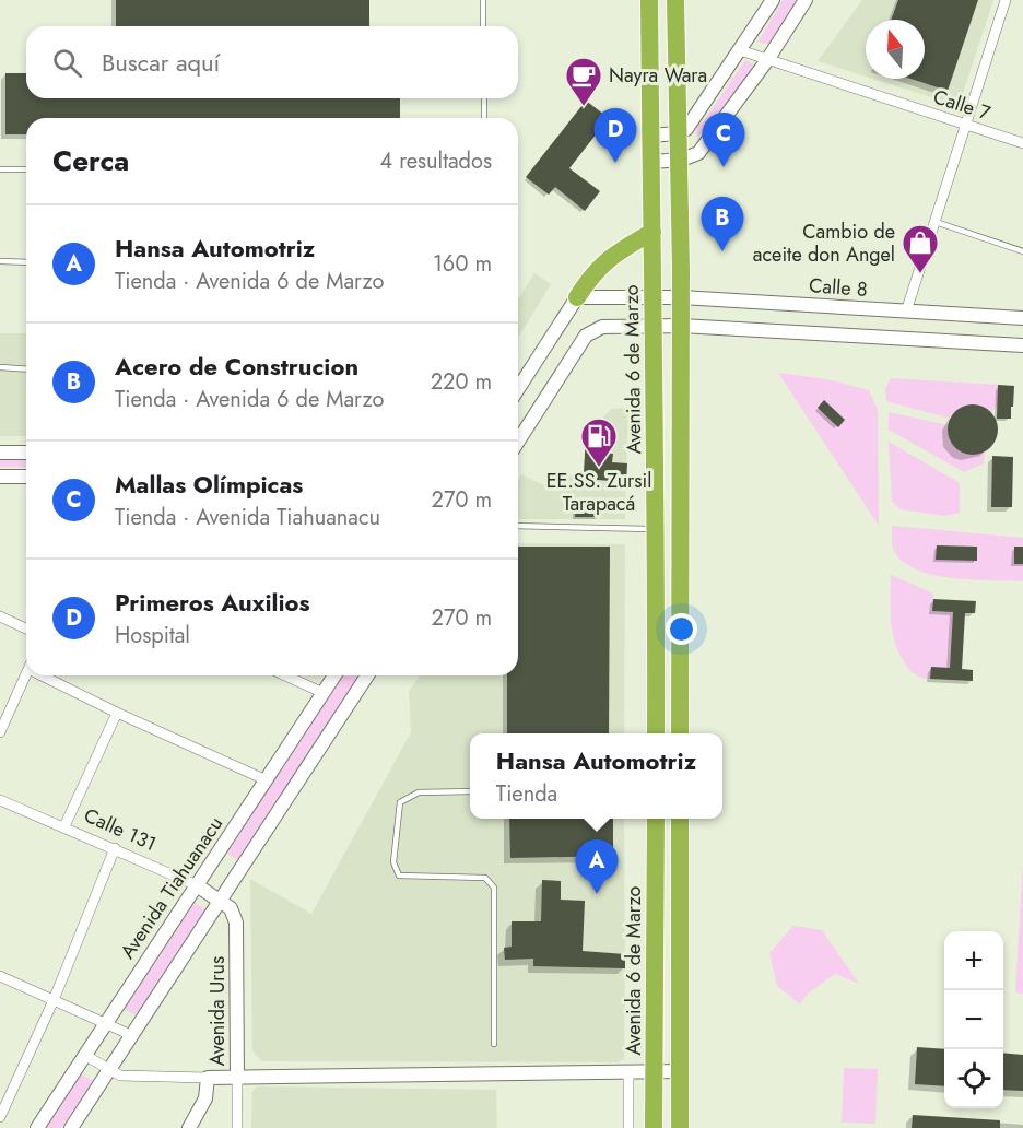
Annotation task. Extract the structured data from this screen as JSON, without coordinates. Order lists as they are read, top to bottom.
{
  "streets": {
    "highway": ["Avenida 6 de Marzo"],
    "main road": [
      "Calle 8",
      "Calle 131",
      "Avenida Tiahuanacu",
      "Avenida Urus"
    ],
    "street": ["Calle 7"]
  },
  "crossings": [
    ["Calle 8", "Avenida 6 de Marzo"],
    ["Calle 131", "Avenida Tiahuanacu"],
    ["Calle 131", "Avenida Urus"]
  ],
  "places": {
    "cafe": ["Nayra Wara"],
    "shop": ["Cambio de aceite don Angel"],
    "fuel station": ["EE.SS. Zursil Tarapacá"]
  },
  "north": "top",
  "page": {
    "search": "Buscar aquí",
    "pins": [
      "D",
      "C",
      "B",
      "A"
    ],
    "heading": ["Cerca", "4 resultados"],
    "list": [
      {
        "mark": "A",
        "name": "Hansa Automotriz",
        "note": "Tienda · Avenida 6 de Marzo",
        "value": "160 m"
      },
      {
        "mark": "B",
        "name": "Acero de Construcion",
        "note": "Tienda · Avenida 6 de Marzo",
        "value": "220 m"
      },
      {
        "mark": "C",
        "name": "Mallas Olímpicas",
        "note": "Tienda · Avenida Tiahuanacu",
        "value": "270 m"
      },
      {
        "mark": "D",
        "name": "Primeros Auxilios",
        "note": "Hospital",
        "value": "270 m"
      }
    ],
    "popup": ["Hansa Automotriz", "Tienda"],
    "map_buttons": ["+", "−"]
  }
}
